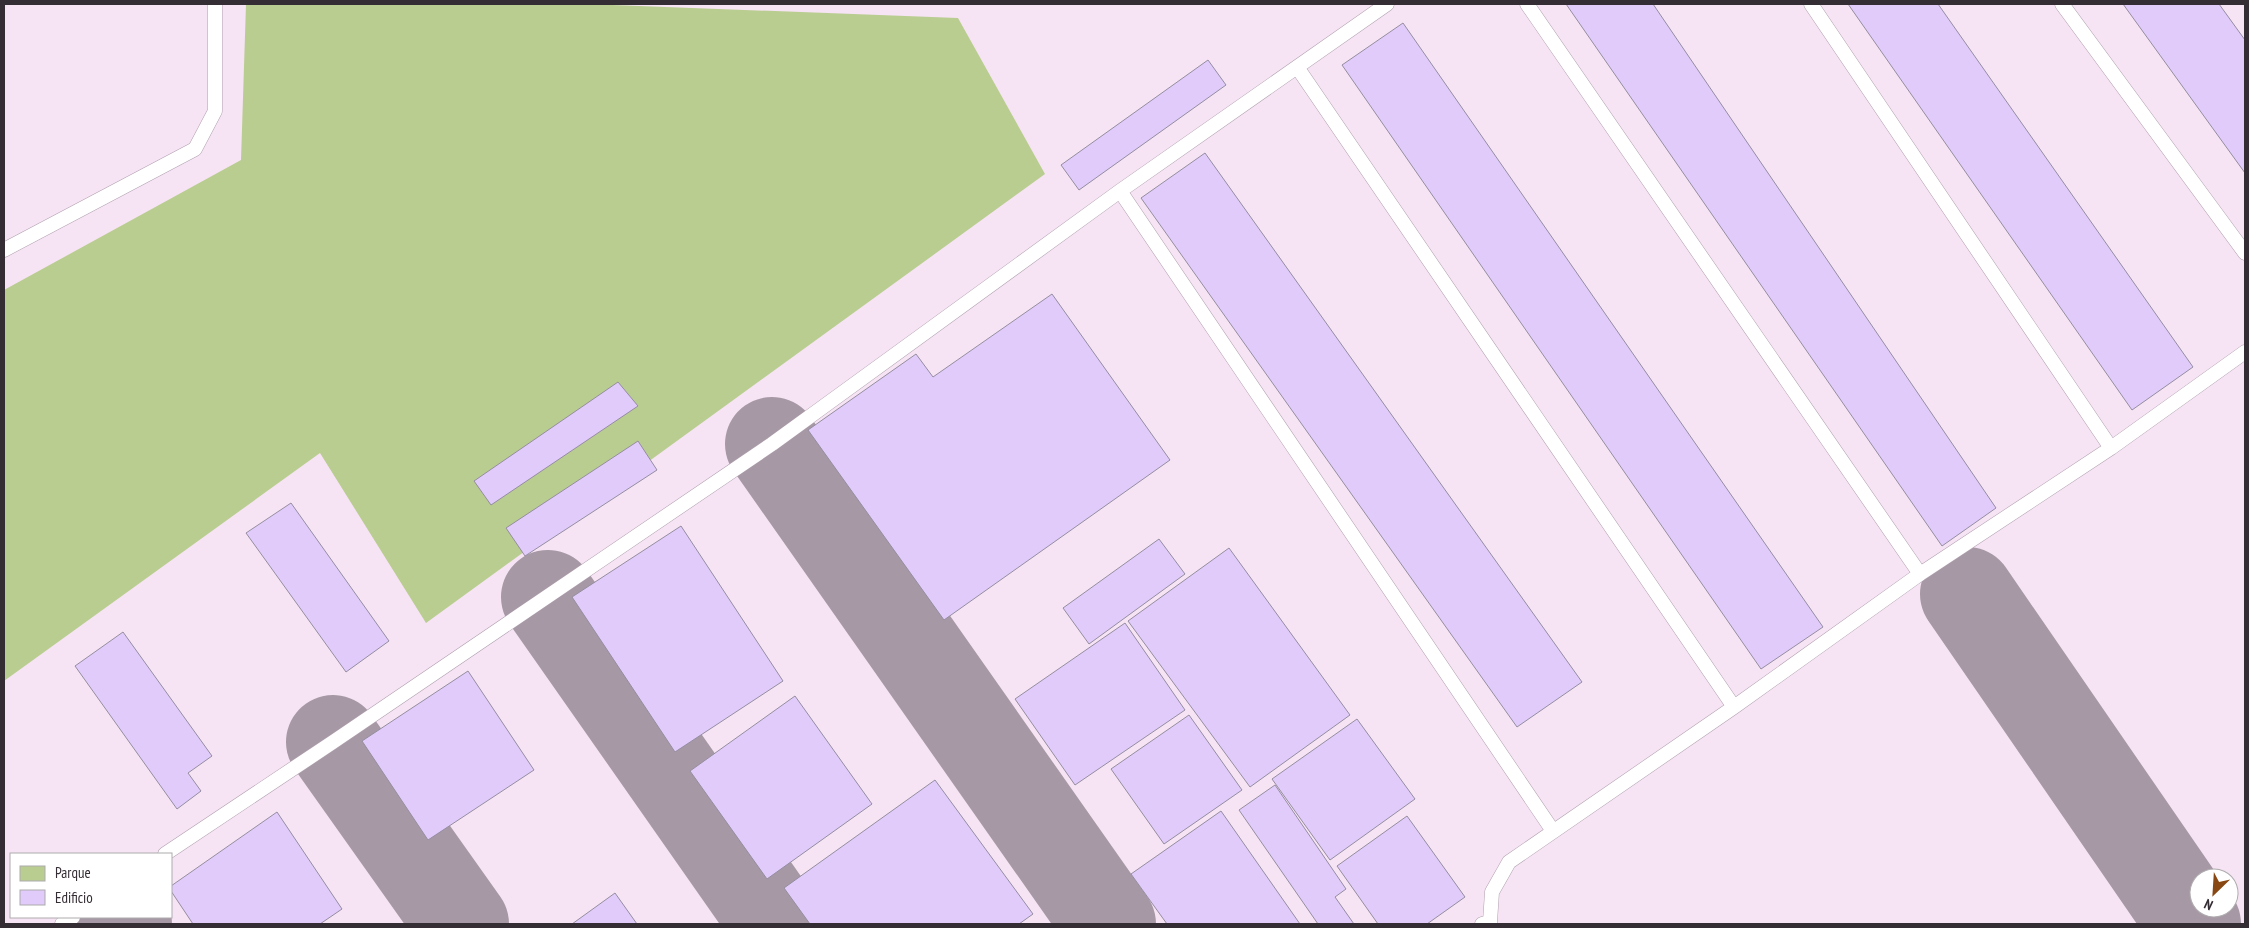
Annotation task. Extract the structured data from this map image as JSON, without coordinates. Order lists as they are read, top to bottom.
{
  "legend": ["Parque", "Edificio"],
  "north": "bottom left"
}
